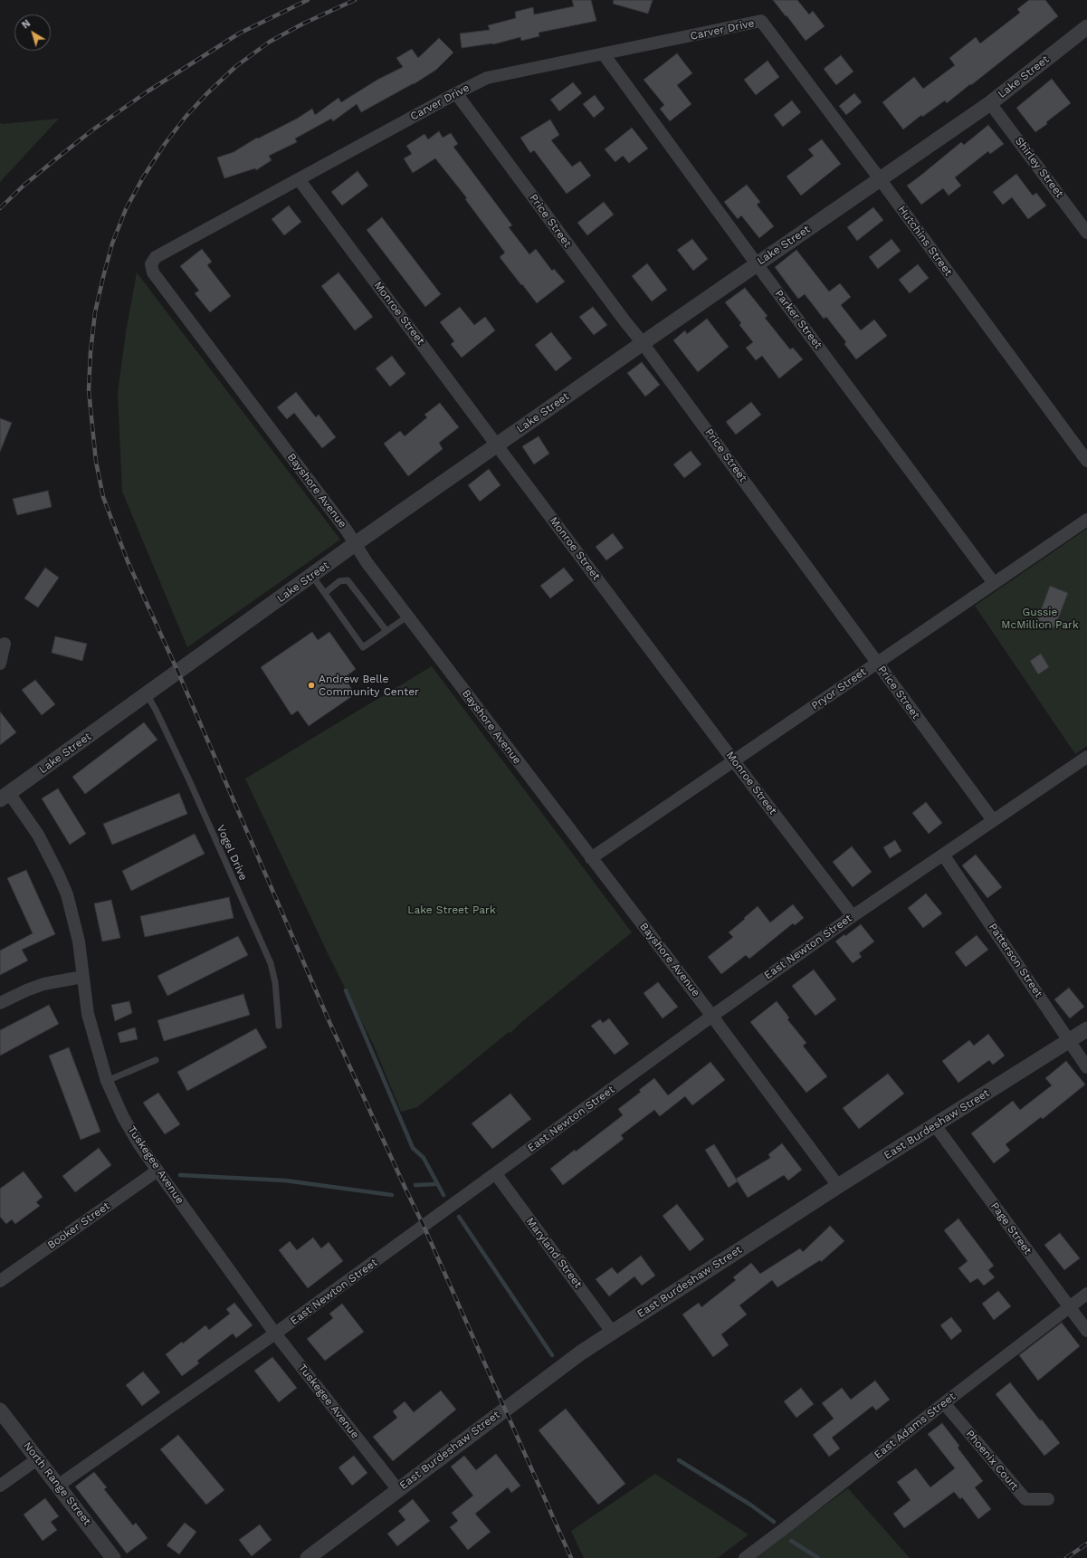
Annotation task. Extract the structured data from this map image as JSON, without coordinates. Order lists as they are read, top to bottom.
{
  "streets": {
    "street": [
      "Carver Drive",
      "Lake Street",
      "Shirley Street",
      "Price Street",
      "Hutchins Street",
      "Monroe Street",
      "Parker Street",
      "Bayshore Avenue",
      "Pryor Street",
      "East Newton Street",
      "Patterson Street",
      "East Burdeshaw Street",
      "Tuskegee Avenue",
      "Booker Street",
      "Page Street",
      "Maryland Street",
      "East Adams Street",
      "Phoenix Court",
      "North Range Street"
    ],
    "lane": ["Vogel Drive"]
  },
  "crossings": [
    ["Carver Drive", "Price Street"],
    ["Carver Drive", "Hutchins Street"],
    ["Carver Drive", "Monroe Street"],
    ["Carver Drive", "Parker Street"],
    ["Carver Drive", "Bayshore Avenue"],
    ["Lake Street", "Shirley Street"],
    ["Lake Street", "Price Street"],
    ["Lake Street", "Hutchins Street"],
    ["Lake Street", "Monroe Street"],
    ["Lake Street", "Parker Street"],
    ["Lake Street", "Bayshore Avenue"],
    ["Lake Street", "Vogel Drive"],
    ["Lake Street", "Tuskegee Avenue"],
    ["Price Street", "Pryor Street"],
    ["Price Street", "East Newton Street"],
    ["Monroe Street", "Pryor Street"],
    ["Monroe Street", "East Newton Street"],
    ["Parker Street", "Pryor Street"],
    ["Bayshore Avenue", "Pryor Street"],
    ["Bayshore Avenue", "East Newton Street"],
    ["Bayshore Avenue", "East Burdeshaw Street"],
    ["East Newton Street", "Patterson Street"],
    ["East Newton Street", "Tuskegee Avenue"],
    ["East Newton Street", "Maryland Street"],
    ["East Newton Street", "North Range Street"],
    ["Patterson Street", "East Burdeshaw Street"],
    ["East Burdeshaw Street", "Tuskegee Avenue"],
    ["East Burdeshaw Street", "Page Street"],
    ["East Burdeshaw Street", "Maryland Street"],
    ["Tuskegee Avenue", "Booker Street"],
    ["Page Street", "East Adams Street"],
    ["East Adams Street", "Phoenix Court"]
  ],
  "parks": ["Gussie McMillion Park", "Lake Street Park"],
  "places": ["Andrew Belle Community Center"],
  "north": "top left"
}
